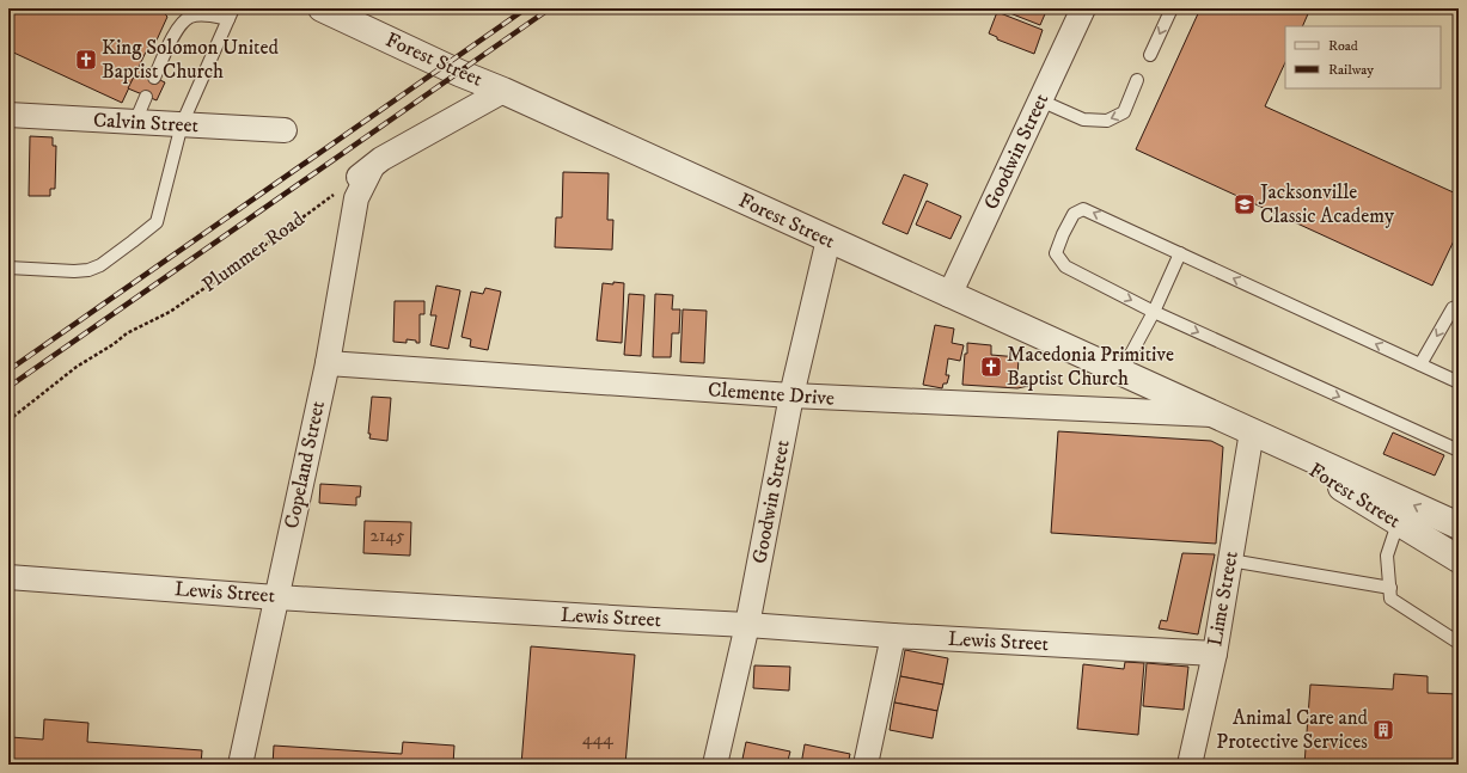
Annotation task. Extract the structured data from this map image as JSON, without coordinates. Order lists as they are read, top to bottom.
{
  "streets": {
    "street": [
      "Forest Street",
      "Calvin Street",
      "Goodwin Street",
      "Clemente Drive",
      "Copeland Street",
      "Lewis Street",
      "Lime Street"
    ],
    "path": ["Plummer Road"]
  },
  "crossings": [
    ["Forest Street", "Goodwin Street"],
    ["Forest Street", "Clemente Drive"],
    ["Forest Street", "Lime Street"],
    ["Goodwin Street", "Clemente Drive"],
    ["Goodwin Street", "Lewis Street"],
    ["Plummer Road", "Copeland Street"],
    ["Clemente Drive", "Copeland Street"],
    ["Copeland Street", "Lewis Street"],
    ["Lewis Street", "Lime Street"]
  ],
  "places": {
    "church": ["King Solomon United Baptist Church", "Macedonia Primitive Baptist Church"],
    "school or university": ["Jacksonville Classic Academy"],
    "building": ["Animal Care and Protective Services"]
  },
  "house_numbers": ["2145", "444"],
  "legend": ["Road", "Railway"]
}
